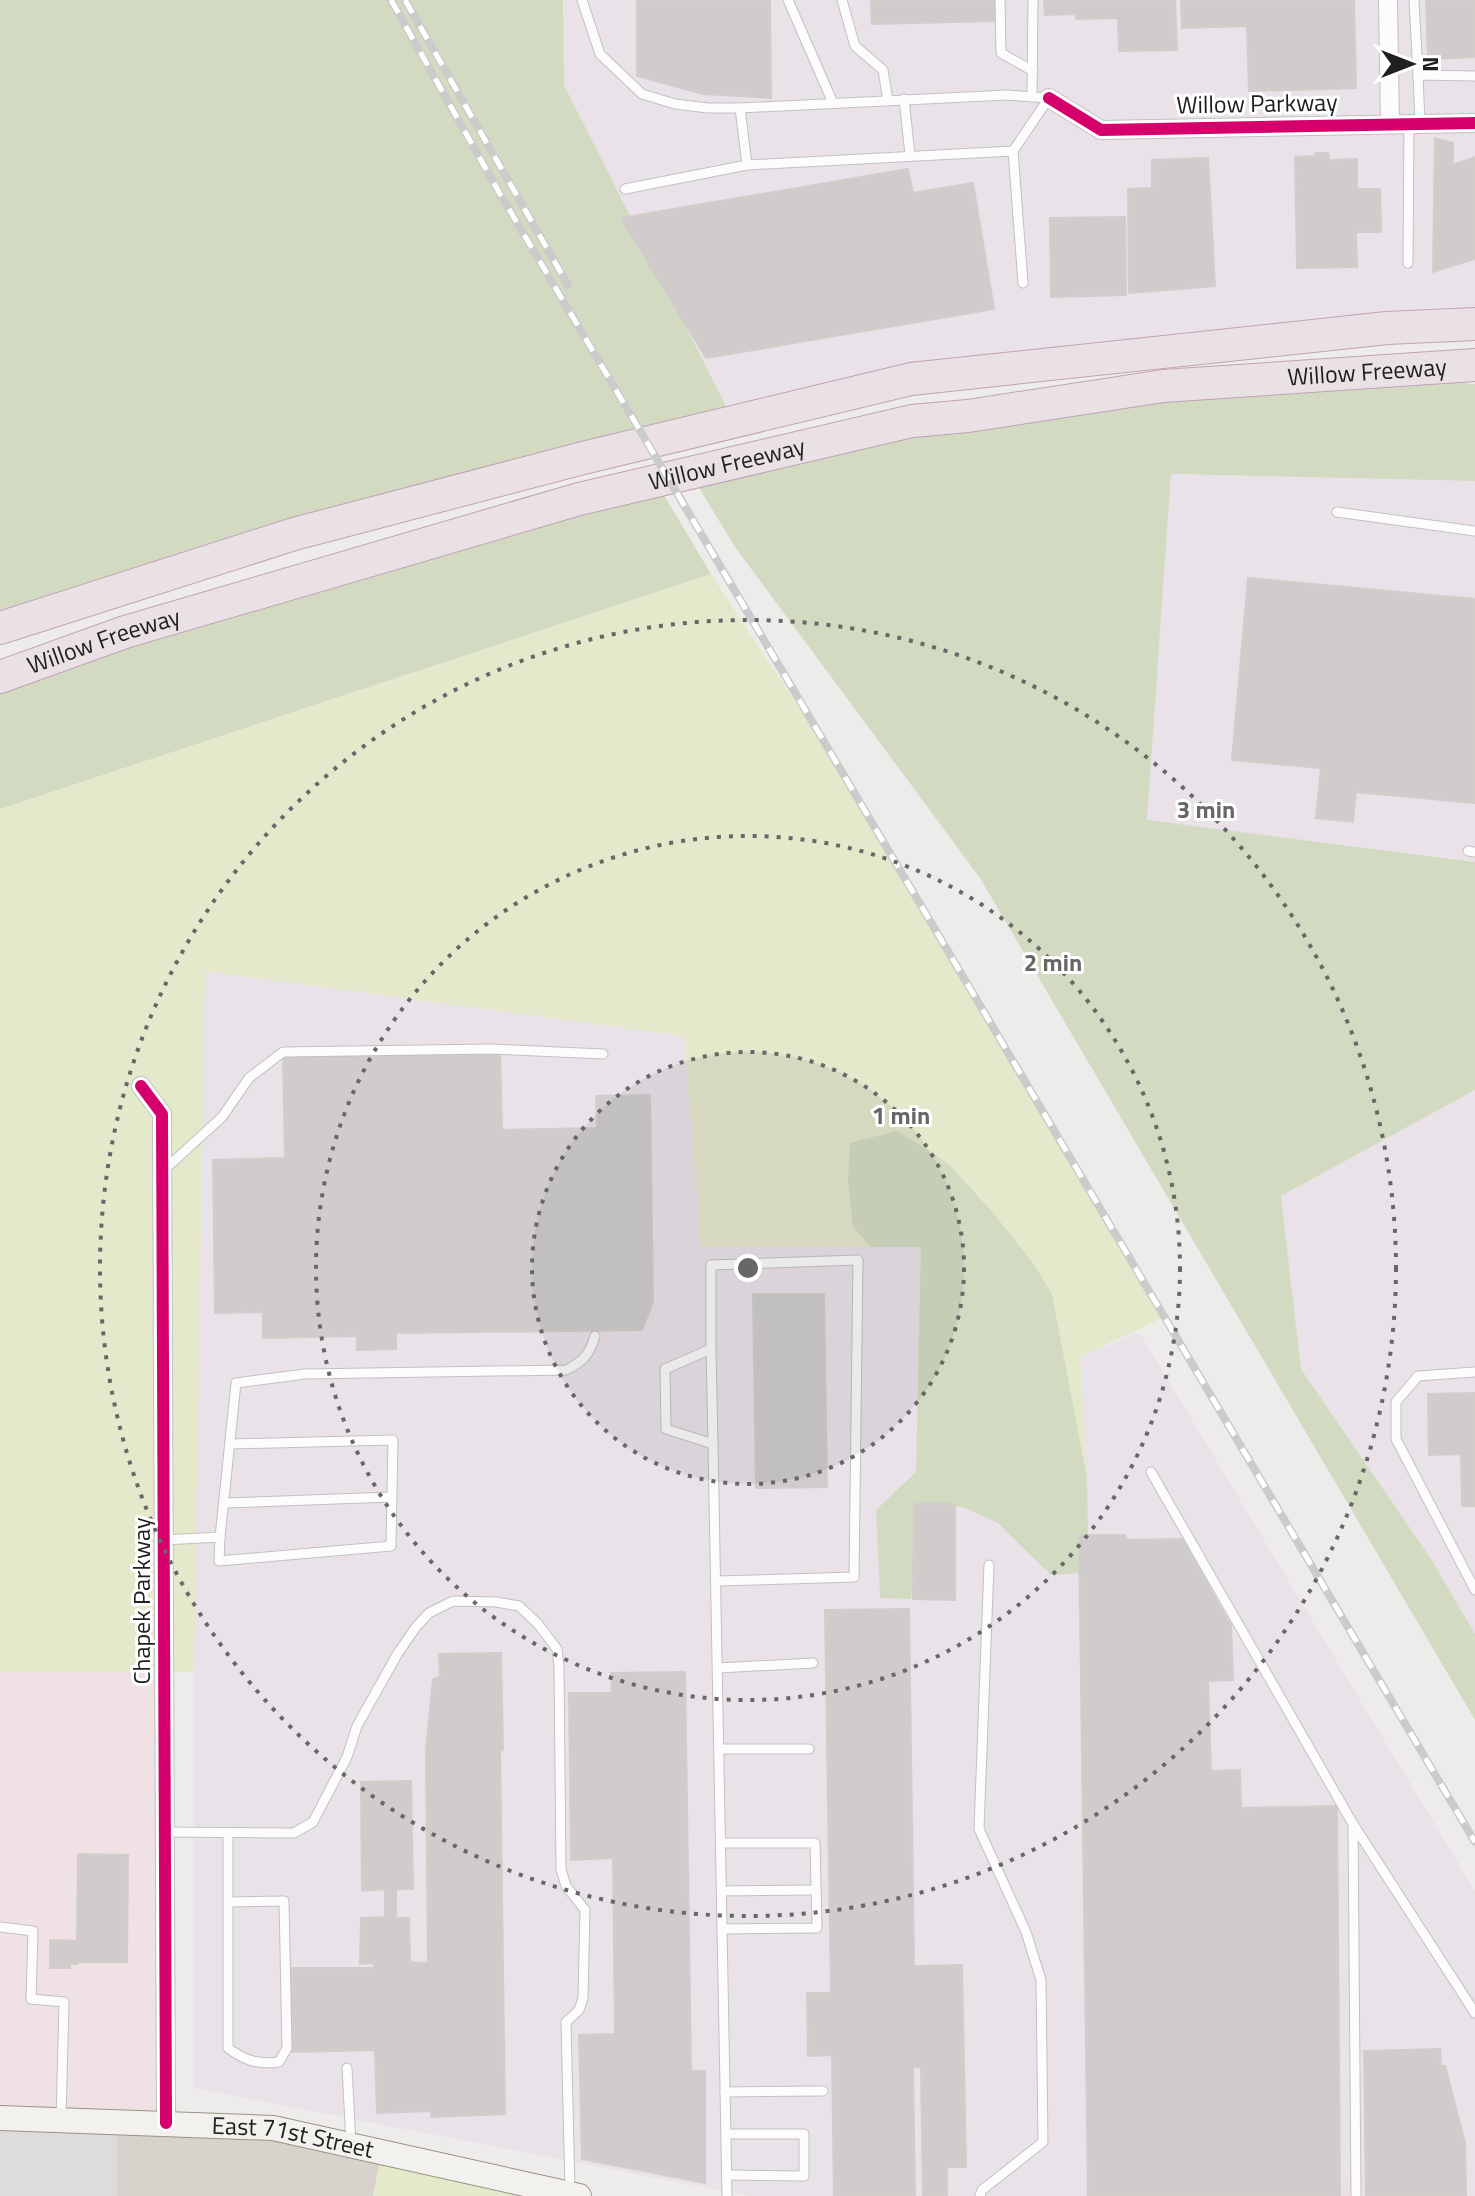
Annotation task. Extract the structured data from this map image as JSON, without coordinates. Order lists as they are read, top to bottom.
{
  "streets": {
    "highway": ["Willow Freeway"],
    "main road": ["East 71st Street"],
    "street": ["Willow Parkway", "Chapek Parkway"]
  },
  "crossings": [
    ["Chapek Parkway", "East 71st Street"]
  ],
  "north": "right",
  "rings": ["3 min", "2 min", "1 min"]
}
